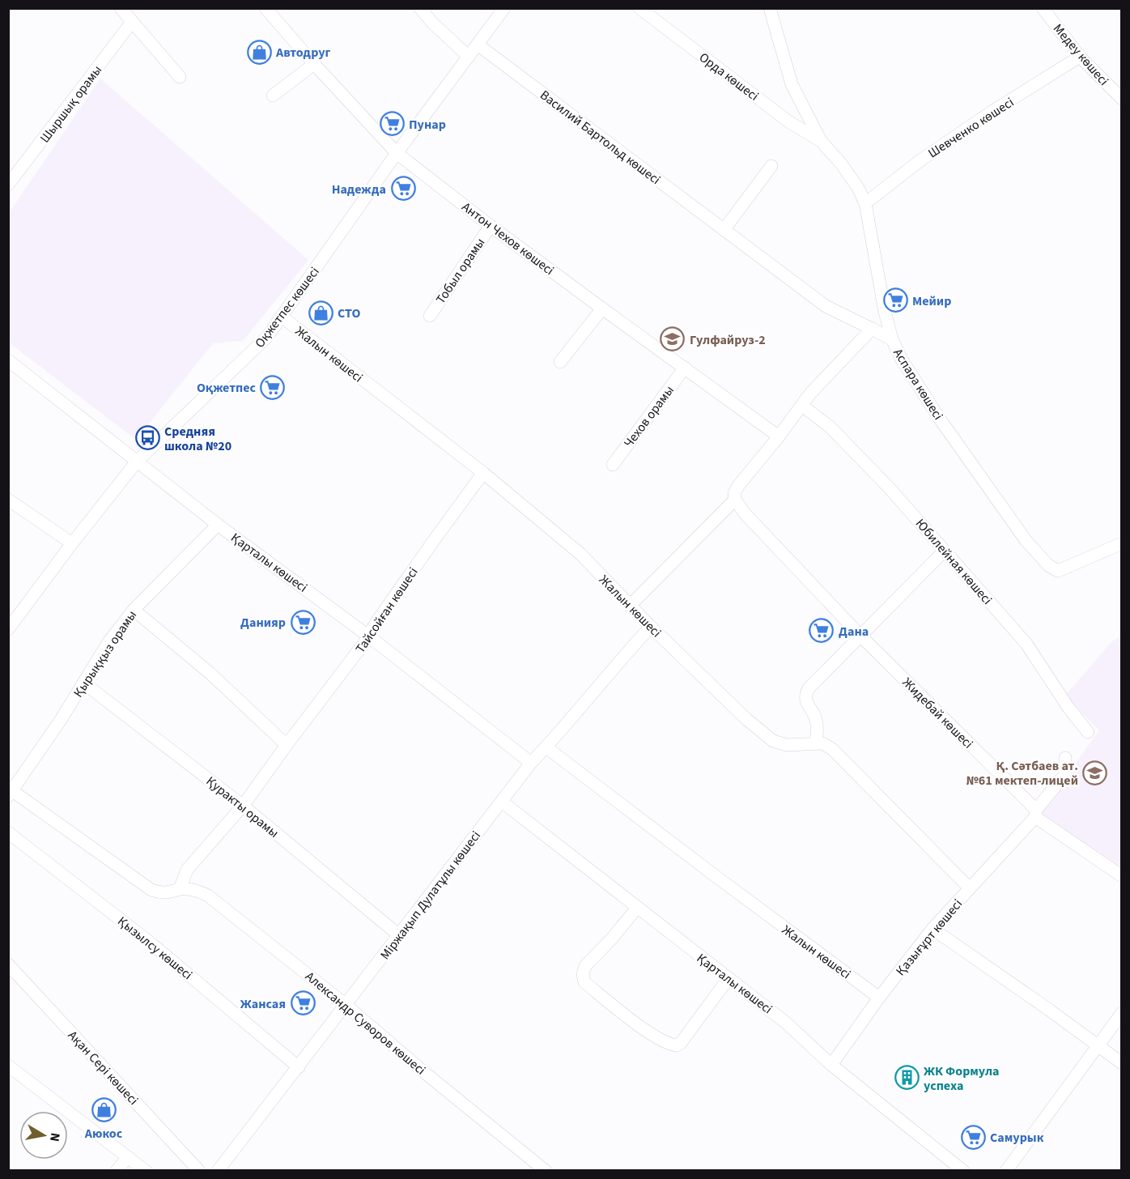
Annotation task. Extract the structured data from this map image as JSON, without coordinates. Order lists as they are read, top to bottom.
{
  "streets": {
    "street": [
      "Медеу көшесі",
      "Орда көшесі",
      "Шыршық орамы",
      "Шевченко көшесі",
      "Василий Бартольд көшесі",
      "Антон Чехов көшесі",
      "Тобыл орамы",
      "Оқжетпес көшесі",
      "Жалын көшесі",
      "Аспара көшесі",
      "Чехов орамы",
      "Юбилейная көшесі",
      "Қарталы көшесі",
      "Тайсойған көшесі",
      "Қырыққыз орамы",
      "Жидебай көшесі",
      "Қуракты орамы",
      "Міржақып Дулатұлы көшесі",
      "Қазығұрт көшесі",
      "Қызылсу көшесі",
      "Александр Суворов көшесі",
      "Ақан Сері көшесі"
    ]
  },
  "crossings": [
    ["Медеу көшесі", "Шевченко көшесі"],
    ["Орда көшесі", "Аспара көшесі"],
    ["Шевченко көшесі", "Аспара көшесі"],
    ["Василий Бартольд көшесі", "Оқжетпес көшесі"],
    ["Антон Чехов көшесі", "Тобыл орамы"],
    ["Антон Чехов көшесі", "Оқжетпес көшесі"],
    ["Антон Чехов көшесі", "Чехов орамы"],
    ["Оқжетпес көшесі", "Жалын көшесі"],
    ["Оқжетпес көшесі", "Қарталы көшесі"],
    ["Жалын көшесі", "Тайсойған көшесі"],
    ["Жалын көшесі", "Міржақып Дулатұлы көшесі"],
    ["Жалын көшесі", "Қазығұрт көшесі"],
    ["Қарталы көшесі", "Тайсойған көшесі"],
    ["Қарталы көшесі", "Қырыққыз орамы"],
    ["Қарталы көшесі", "Міржақып Дулатұлы көшесі"],
    ["Қарталы көшесі", "Қазығұрт көшесі"],
    ["Тайсойған көшесі", "Қуракты орамы"],
    ["Тайсойған көшесі", "Александр Суворов көшесі"],
    ["Қырыққыз орамы", "Қуракты орамы"],
    ["Қырыққыз орамы", "Александр Суворов көшесі"],
    ["Жидебай көшесі", "Қазығұрт көшесі"],
    ["Қуракты орамы", "Міржақып Дулатұлы көшесі"],
    ["Міржақып Дулатұлы көшесі", "Қызылсу көшесі"],
    ["Міржақып Дулатұлы көшесі", "Александр Суворов көшесі"]
  ],
  "places": {
    "shop": ["Автодруг", "СТО", "Аюкос"],
    "supermarket": [
      "Пунар",
      "Надежда",
      "Мейир",
      "Оқжетпес",
      "Данияр",
      "Дана",
      "Жансая",
      "Самурык"
    ],
    "school or university": ["Гулфайруз-2", "Қ. Сәтбаев ат. №61 мектеп-лицей"],
    "bus stop": ["Средняя школа №20"],
    "building": ["ЖК Формула успеха"]
  },
  "north": "right"
}
